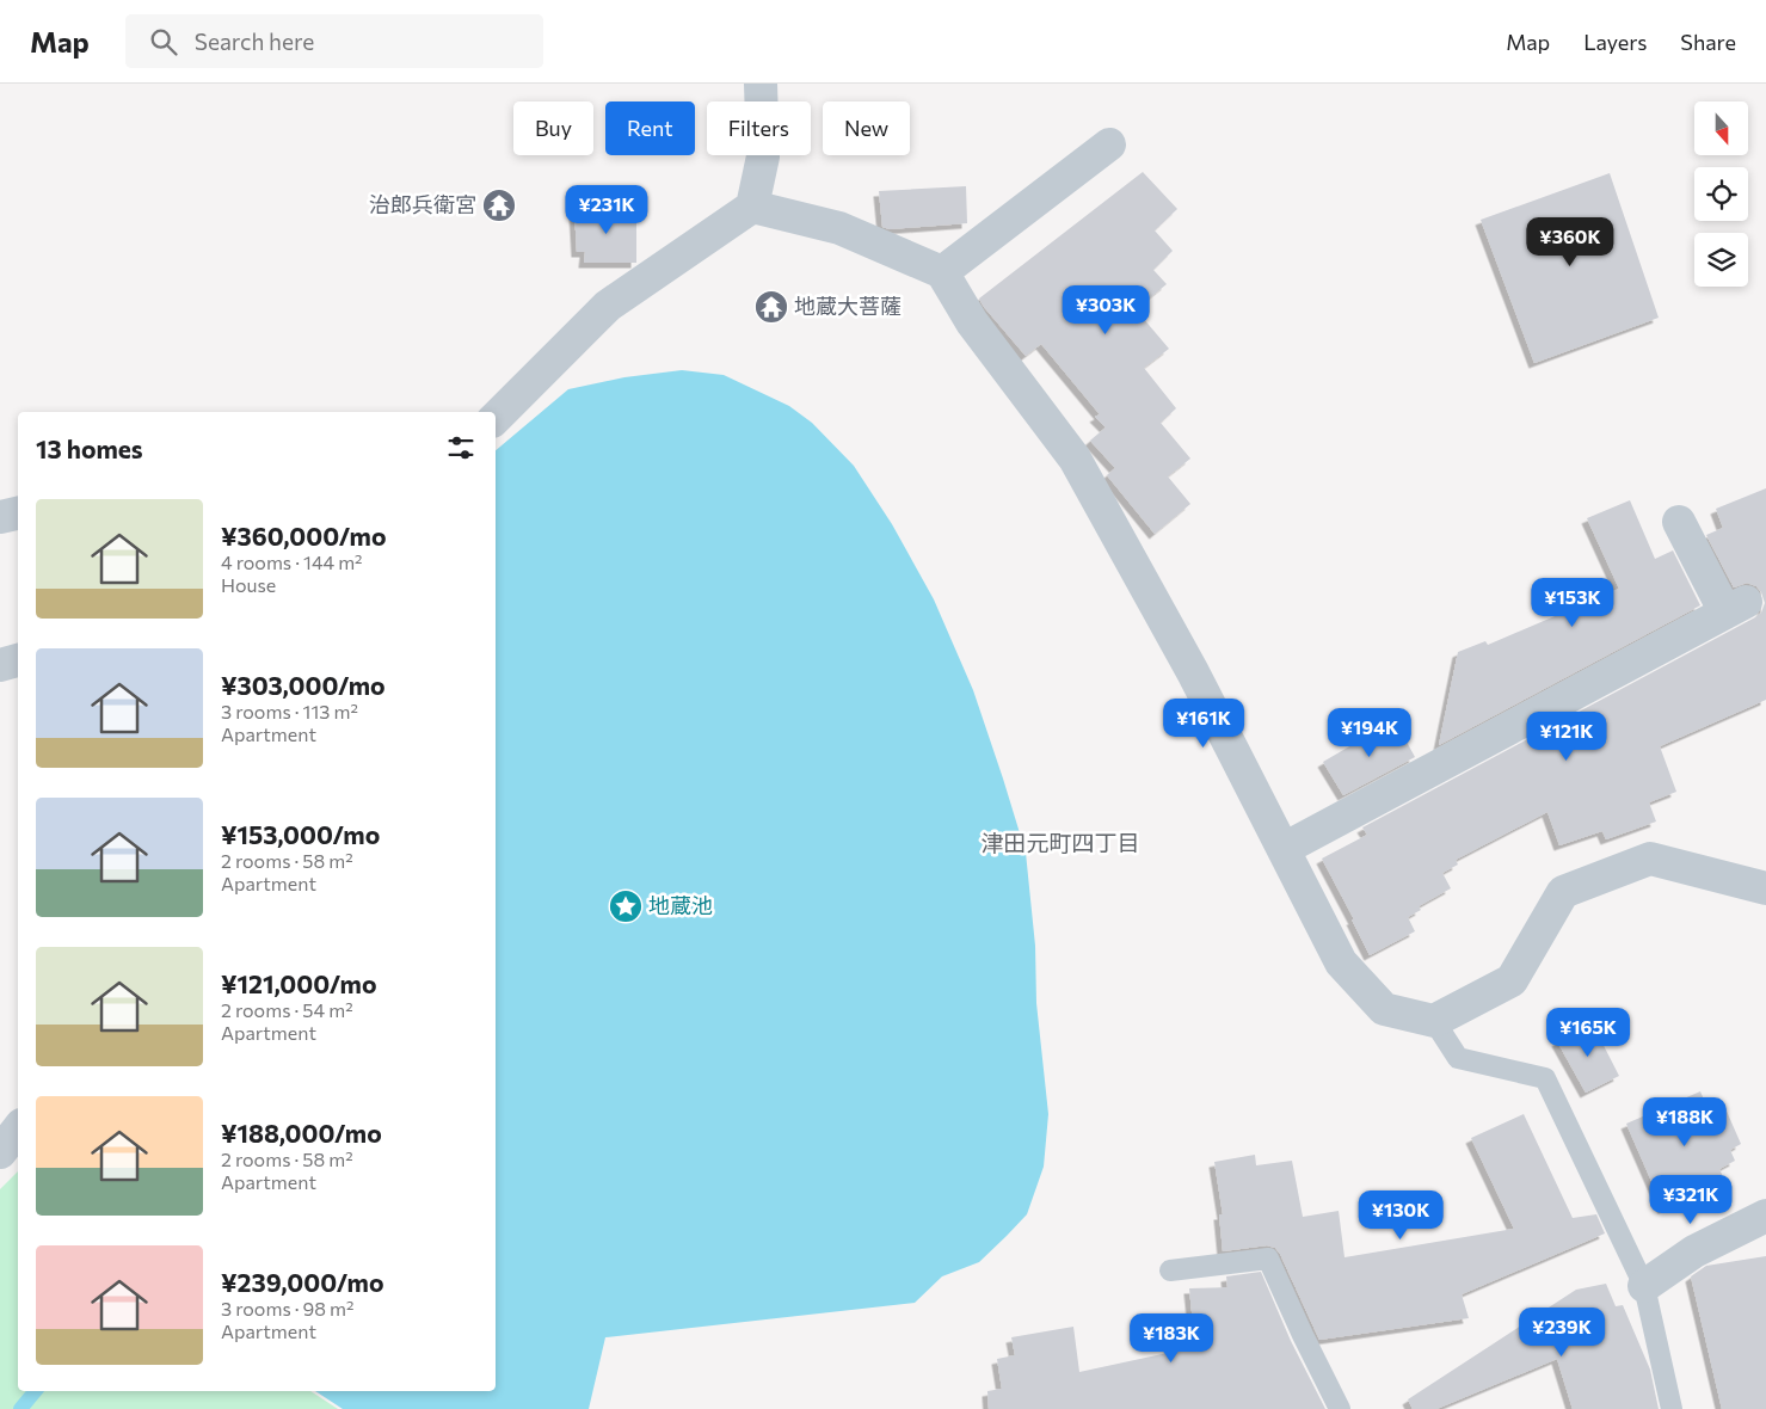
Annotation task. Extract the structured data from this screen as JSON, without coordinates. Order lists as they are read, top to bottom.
{
  "districts": ["津田元町四丁目"],
  "places": {
    "temple": ["治郎兵衛宮", "地蔵大菩薩"],
    "place": ["地蔵池"]
  },
  "north": "bottom",
  "page": {
    "header": "Map",
    "search": "Search here",
    "nav": ["Map", "Layers", "Share"],
    "chip": [
      "Buy",
      "Rent",
      "Filters",
      "New"
    ],
    "price": [
      "¥231K",
      "¥360K",
      "¥303K",
      "¥153K",
      "¥161K",
      "¥194K",
      "¥121K",
      "¥165K",
      "¥188K",
      "¥321K",
      "¥130K",
      "¥239K",
      "¥183K"
    ],
    "heading": "13 homes",
    "list": [
      {
        "name": "¥360,000/mo",
        "note": "4 rooms · 144 m² · House"
      },
      {
        "name": "¥303,000/mo",
        "note": "3 rooms · 113 m² · Apartment"
      },
      {
        "name": "¥153,000/mo",
        "note": "2 rooms · 58 m² · Apartment"
      },
      {
        "name": "¥121,000/mo",
        "note": "2 rooms · 54 m² · Apartment"
      },
      {
        "name": "¥188,000/mo",
        "note": "2 rooms · 58 m² · Apartment"
      },
      {
        "name": "¥239,000/mo",
        "note": "3 rooms · 98 m² · Apartment"
      }
    ]
  }
}
